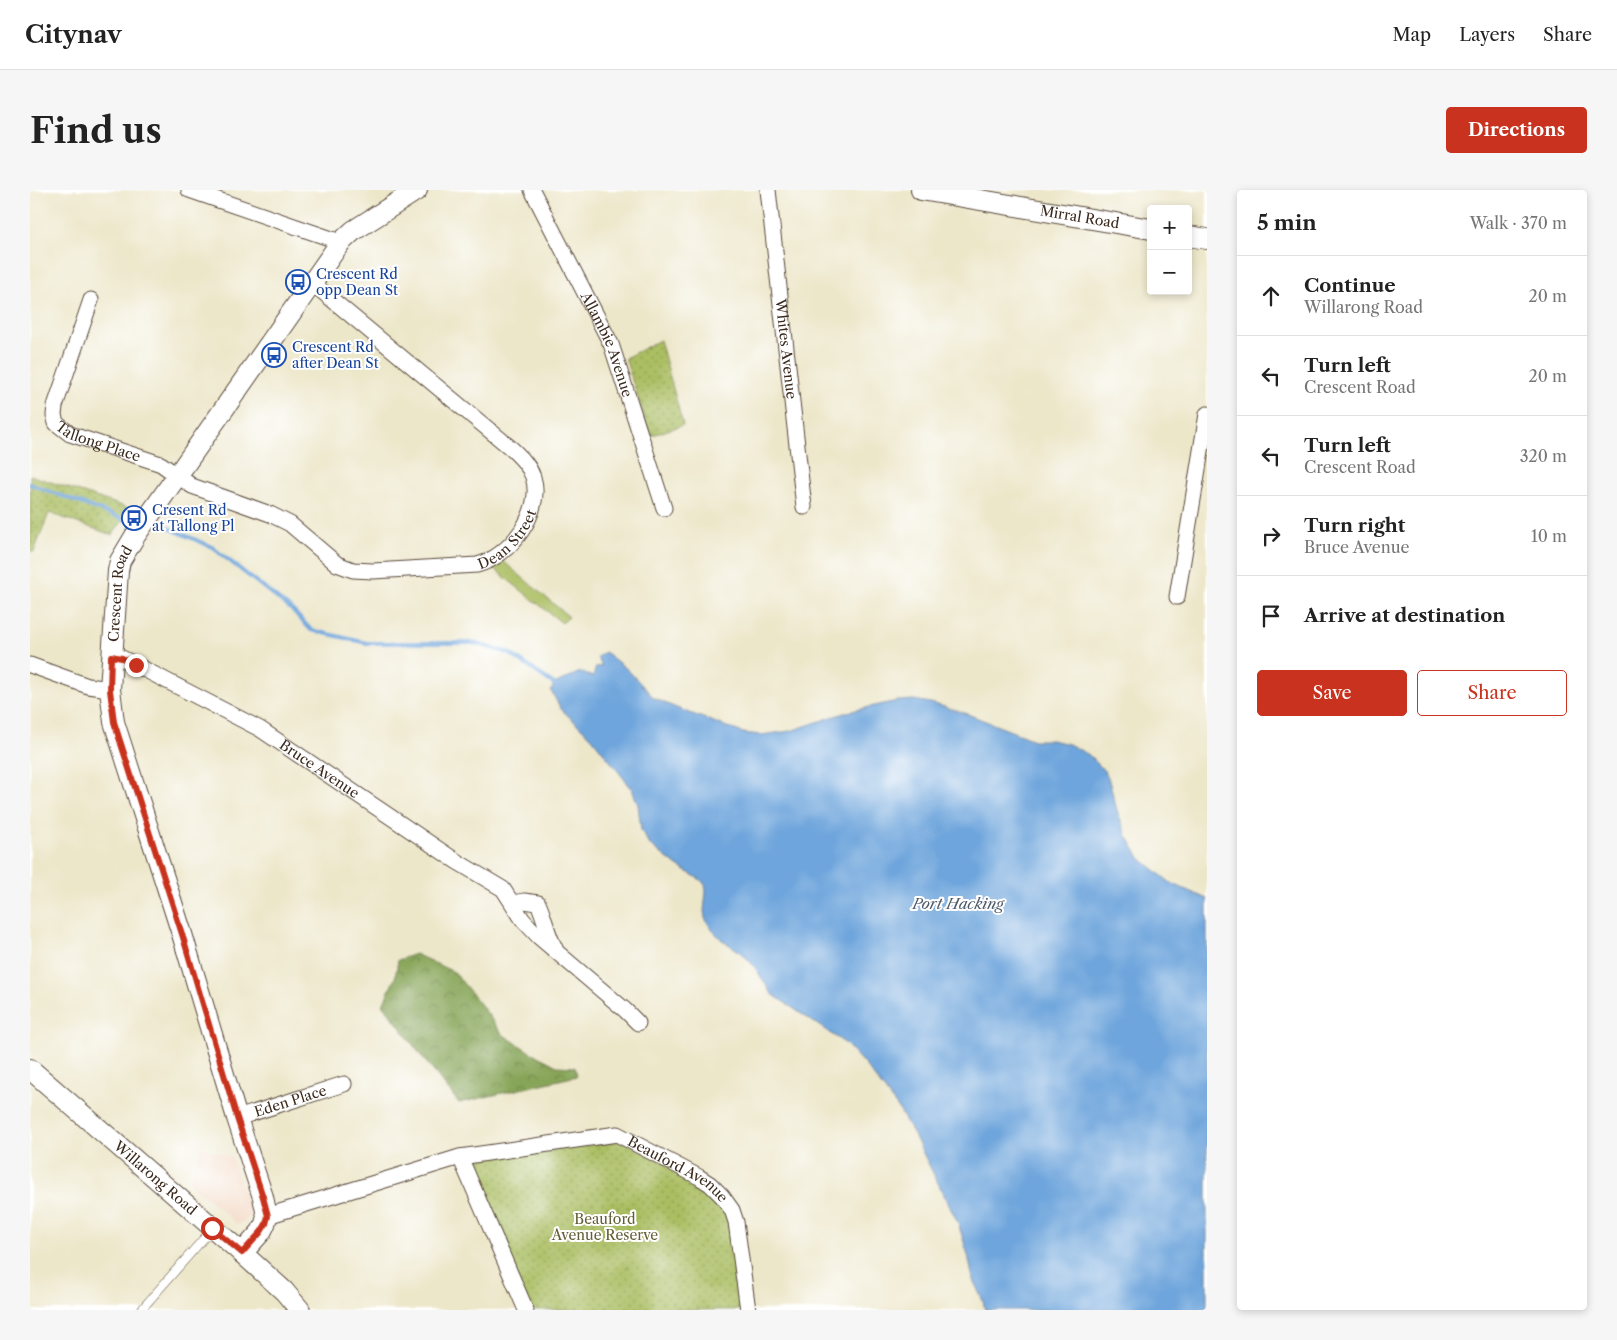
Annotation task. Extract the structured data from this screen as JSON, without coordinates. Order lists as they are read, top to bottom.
{
  "streets": {
    "street": [
      "Mirral Road",
      "Allambie Avenue",
      "Whites Avenue",
      "Tallong Place",
      "Dean Street",
      "Crescent Road",
      "Bruce Avenue",
      "Eden Place",
      "Beauford Avenue",
      "Willarong Road"
    ]
  },
  "crossings": [
    ["Tallong Place", "Dean Street"],
    ["Tallong Place", "Crescent Road"],
    ["Dean Street", "Crescent Road"],
    ["Crescent Road", "Bruce Avenue"],
    ["Crescent Road", "Eden Place"],
    ["Crescent Road", "Beauford Avenue"]
  ],
  "water": ["Port Hacking"],
  "parks": ["Beauford Avenue Reserve"],
  "places": {
    "bus stop": ["Crescent Rd opp Dean St", "Crescent Rd after Dean St", "Cresent Rd at Tallong Pl"]
  },
  "page": {
    "header": "Citynav",
    "nav": ["Map", "Layers", "Share"],
    "buttons": [
      "Directions",
      ["Save", "Share"]
    ],
    "title": "Find us",
    "heading": ["5 min", "Walk · 370 m"],
    "map_buttons": ["+", "−"],
    "list": [
      ["Continue", "Willarong Road", "20 m"],
      ["Turn left", "Crescent Road", "20 m"],
      ["Turn left", "Crescent Road", "320 m"],
      ["Turn right", "Bruce Avenue", "10 m"],
      "Arrive at destination"
    ]
  }
}
